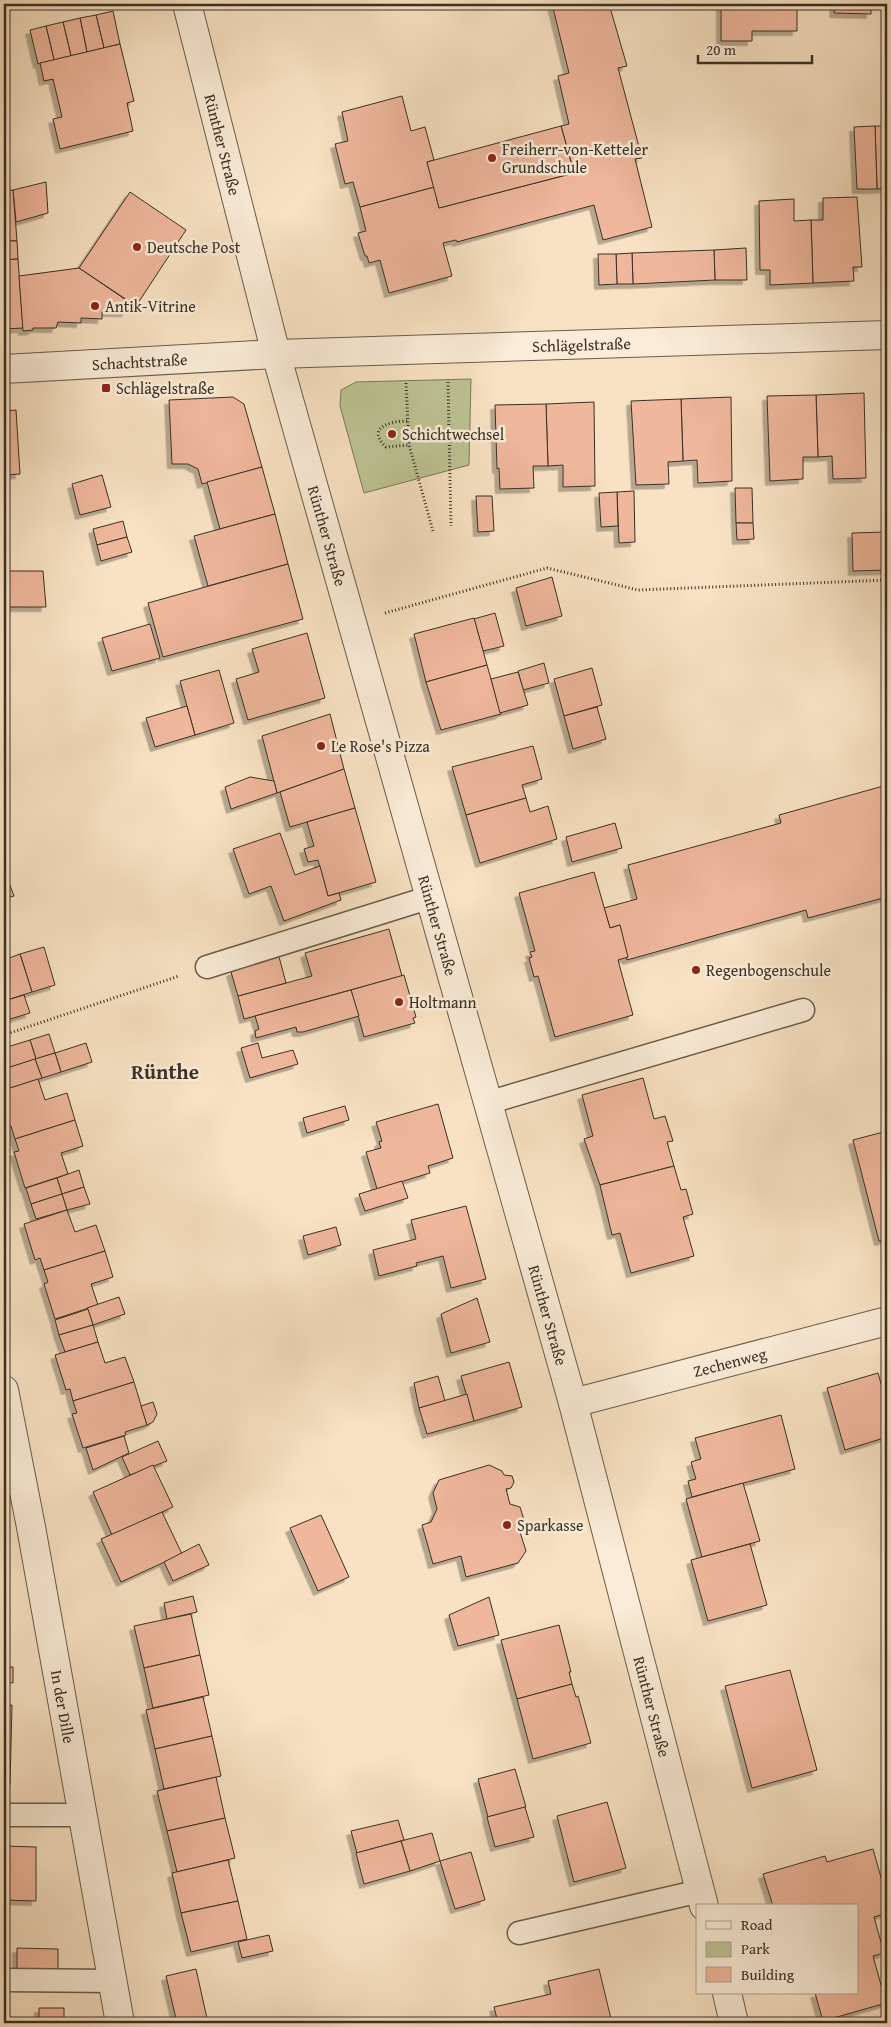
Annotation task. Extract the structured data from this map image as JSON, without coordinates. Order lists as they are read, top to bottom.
{
  "streets": {
    "street": [
      "Rünther Straße",
      "Schlägelstraße",
      "Schachtstraße",
      "Zechenweg",
      "In der Dille"
    ]
  },
  "crossings": [
    ["Rünther Straße", "Schlägelstraße"],
    ["Rünther Straße", "Schachtstraße"],
    ["Rünther Straße", "Zechenweg"],
    ["Schlägelstraße", "Schachtstraße"]
  ],
  "districts": ["Rünthe"],
  "places": {
    "other": [
      "Freiherr-von-Ketteler Grundschule",
      "Deutsche Post",
      "Antik-Vitrine",
      "Schichtwechsel",
      "Le Rose's Pizza",
      "Regenbogenschule",
      "Holtmann",
      "Sparkasse"
    ],
    "transit": ["Schlägelstraße"]
  },
  "legend": ["Road", "Park", "Building"],
  "scale_bar": "20 m"
}
